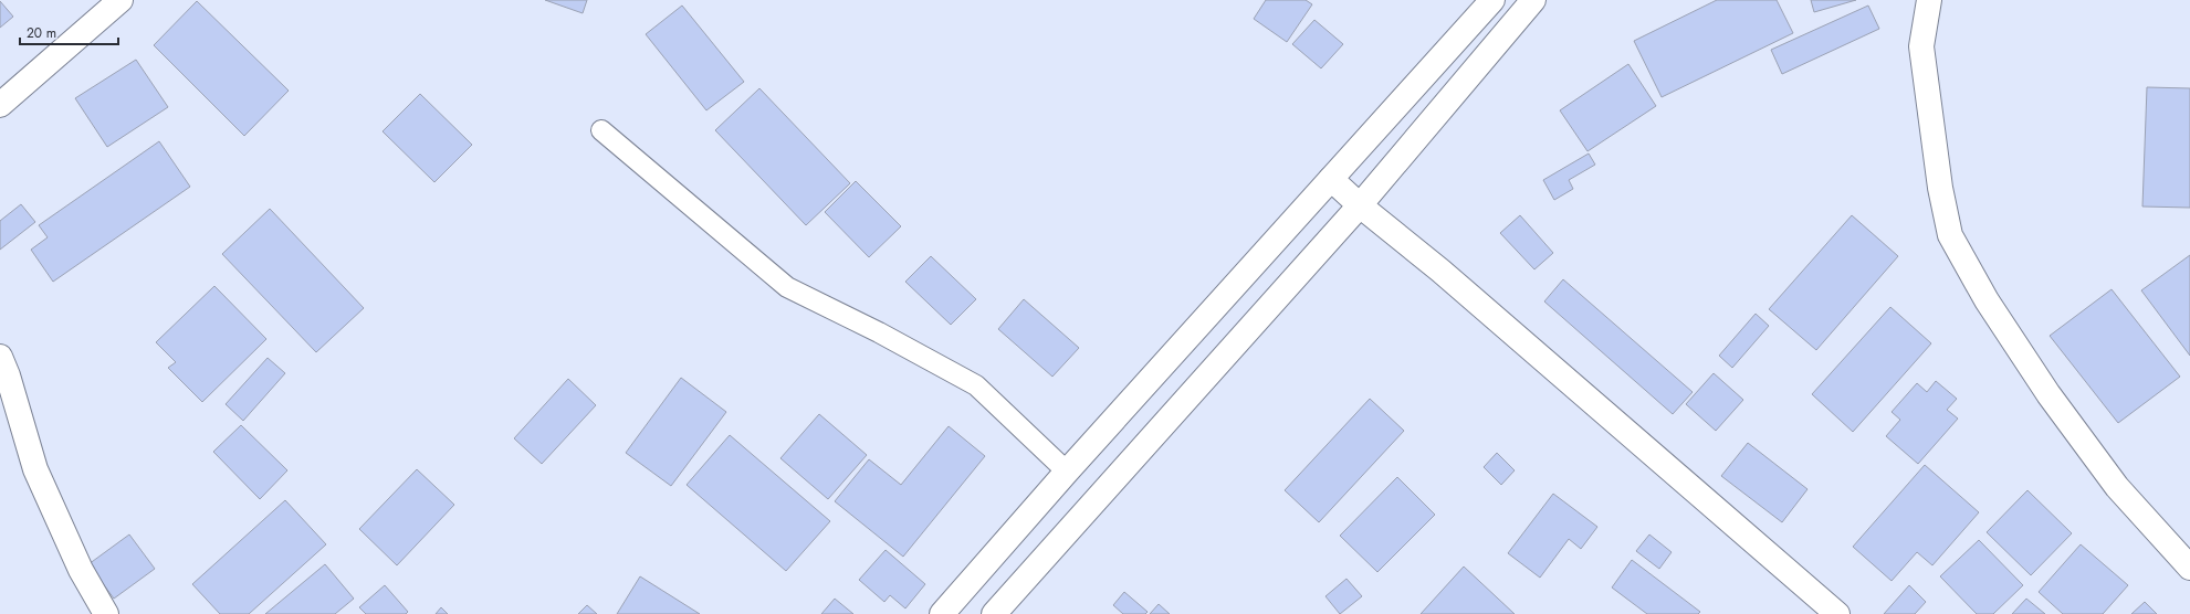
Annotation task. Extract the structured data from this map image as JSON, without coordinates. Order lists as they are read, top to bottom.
{
  "scale_bar": "20 m"
}
